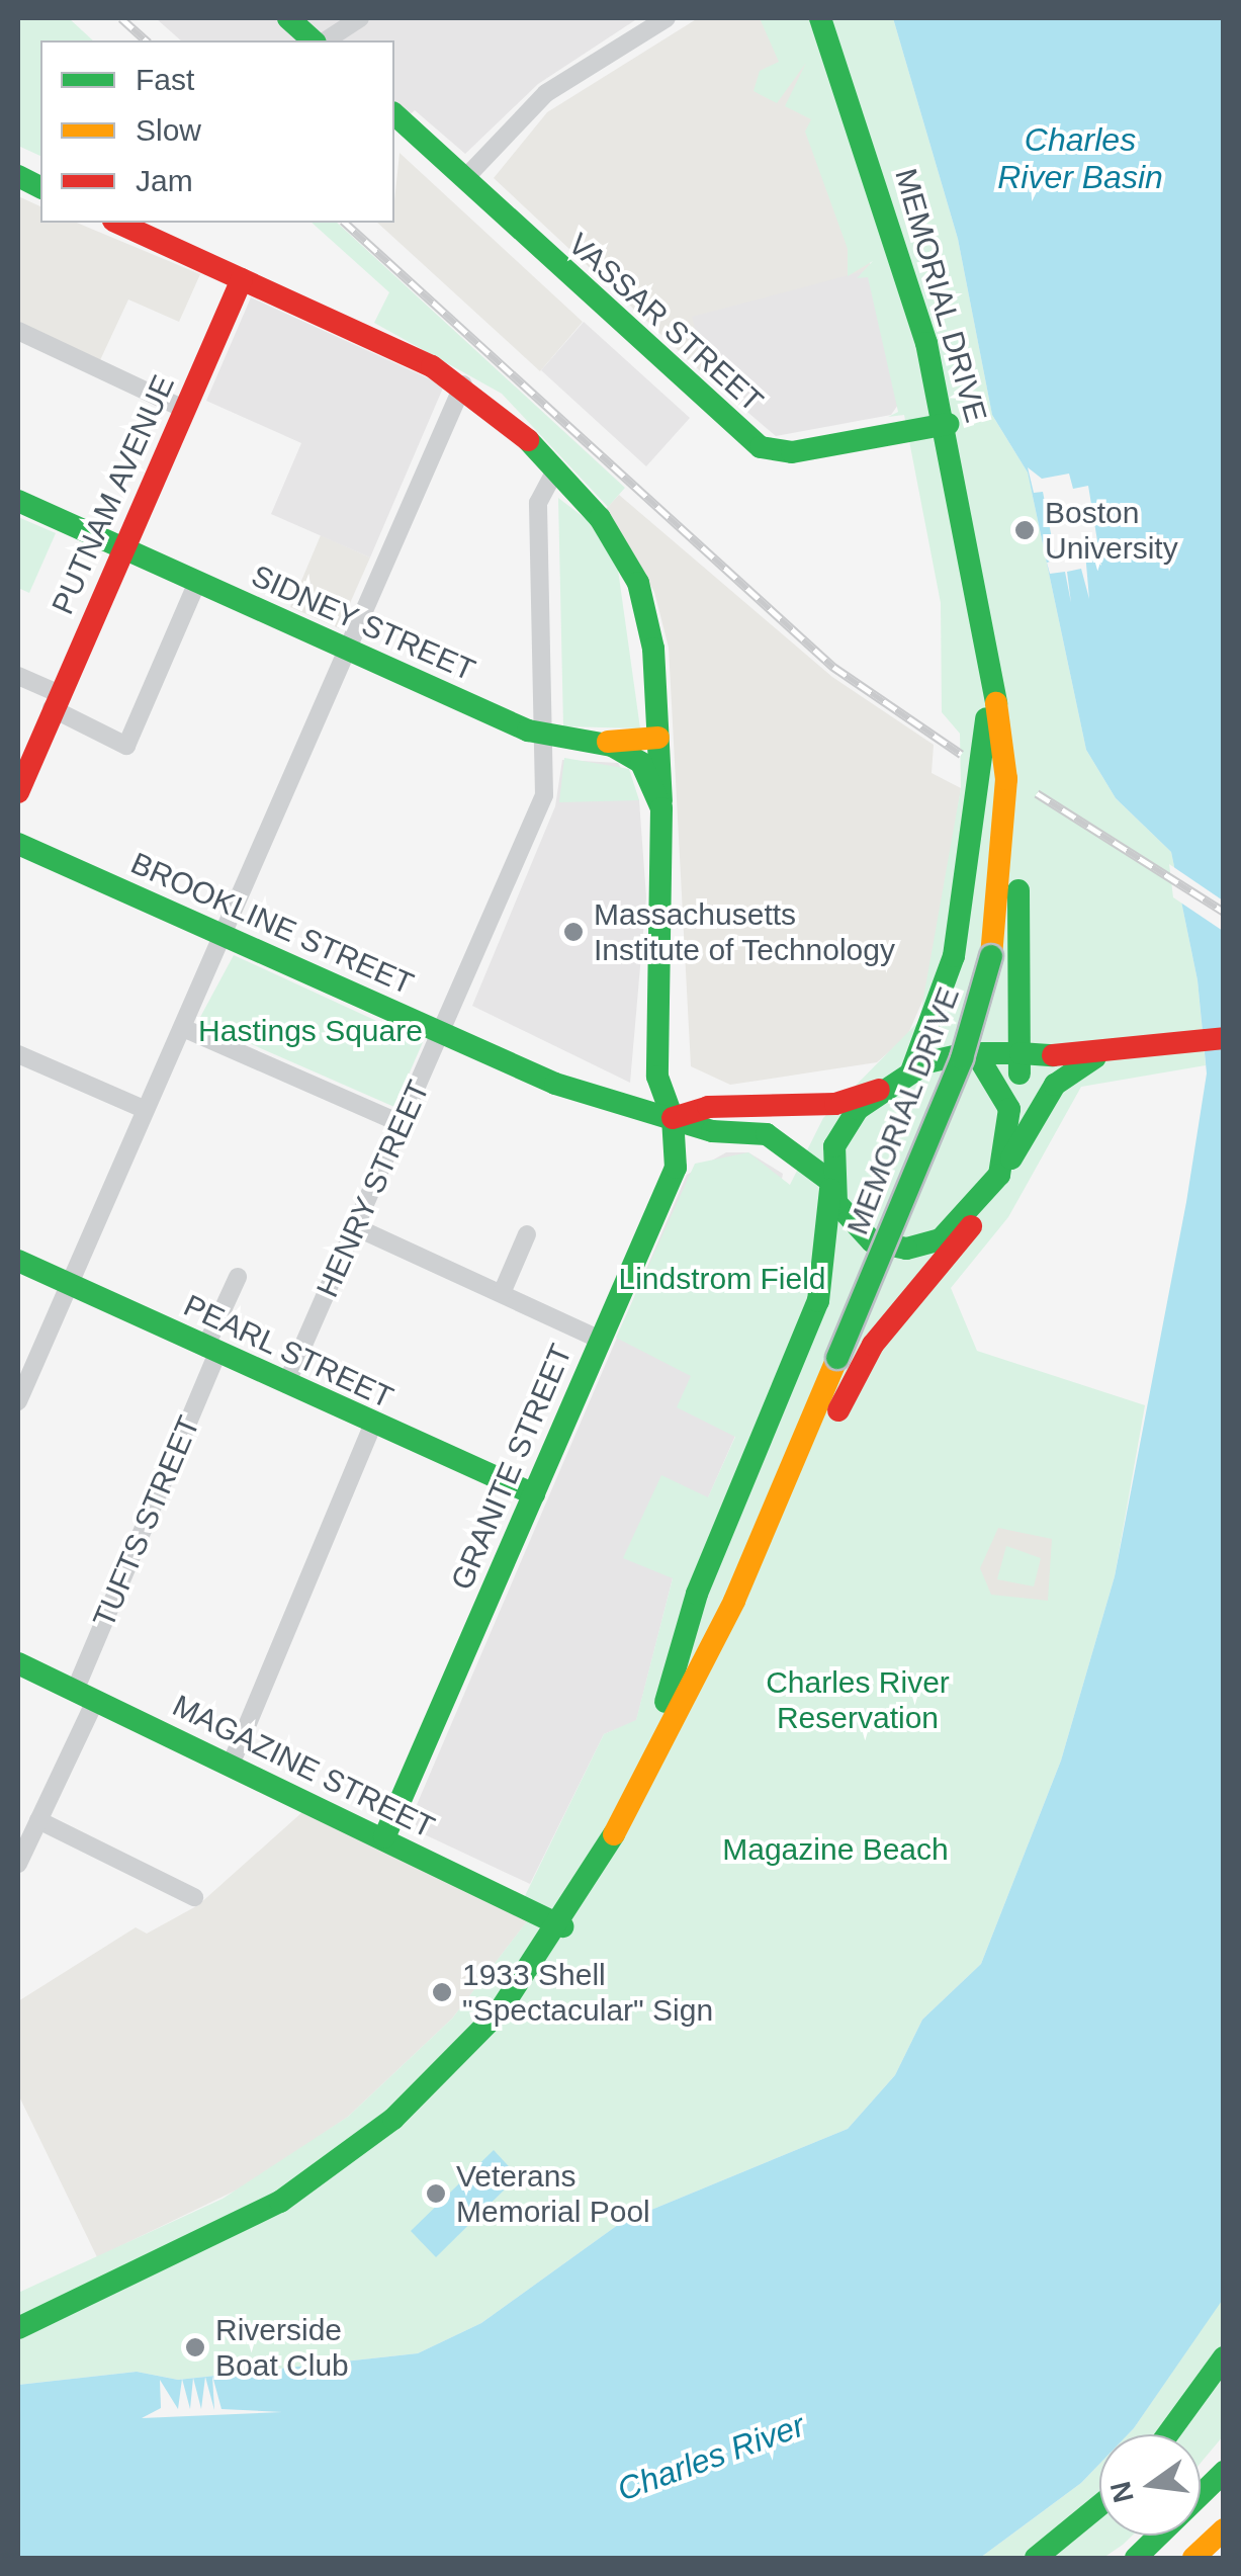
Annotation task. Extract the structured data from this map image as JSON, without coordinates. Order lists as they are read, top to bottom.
{
  "streets": {
    "main road": [
      "MEMORIAL DRIVE",
      "VASSAR STREET",
      "PUTNAM AVENUE",
      "SIDNEY STREET",
      "BROOKLINE STREET",
      "PEARL STREET",
      "GRANITE STREET",
      "MAGAZINE STREET"
    ],
    "street": ["HENRY STREET", "TUFTS STREET"]
  },
  "crossings": [
    ["MEMORIAL DRIVE", "VASSAR STREET"],
    ["MEMORIAL DRIVE", "MAGAZINE STREET"],
    ["PUTNAM AVENUE", "SIDNEY STREET"],
    ["PUTNAM AVENUE", "GRANITE STREET"],
    ["SIDNEY STREET", "HENRY STREET"],
    ["SIDNEY STREET", "GRANITE STREET"],
    ["BROOKLINE STREET", "HENRY STREET"],
    ["BROOKLINE STREET", "GRANITE STREET"],
    ["HENRY STREET", "PEARL STREET"],
    ["HENRY STREET", "GRANITE STREET"],
    ["PEARL STREET", "GRANITE STREET"],
    ["PEARL STREET", "TUFTS STREET"],
    ["GRANITE STREET", "MAGAZINE STREET"],
    ["TUFTS STREET", "MAGAZINE STREET"]
  ],
  "water": ["Charles River Basin", "Charles River"],
  "parks": [
    "Hastings Square",
    "Lindstrom Field",
    "Charles River Reservation",
    "Magazine Beach"
  ],
  "places": [
    "Boston University",
    "Massachusetts Institute of Technology",
    "1933 Shell \"Spectacular\" Sign",
    "Veterans Memorial Pool",
    "Riverside Boat Club"
  ],
  "legend": ["Fast", "Slow", "Jam"],
  "north": "left"
}
